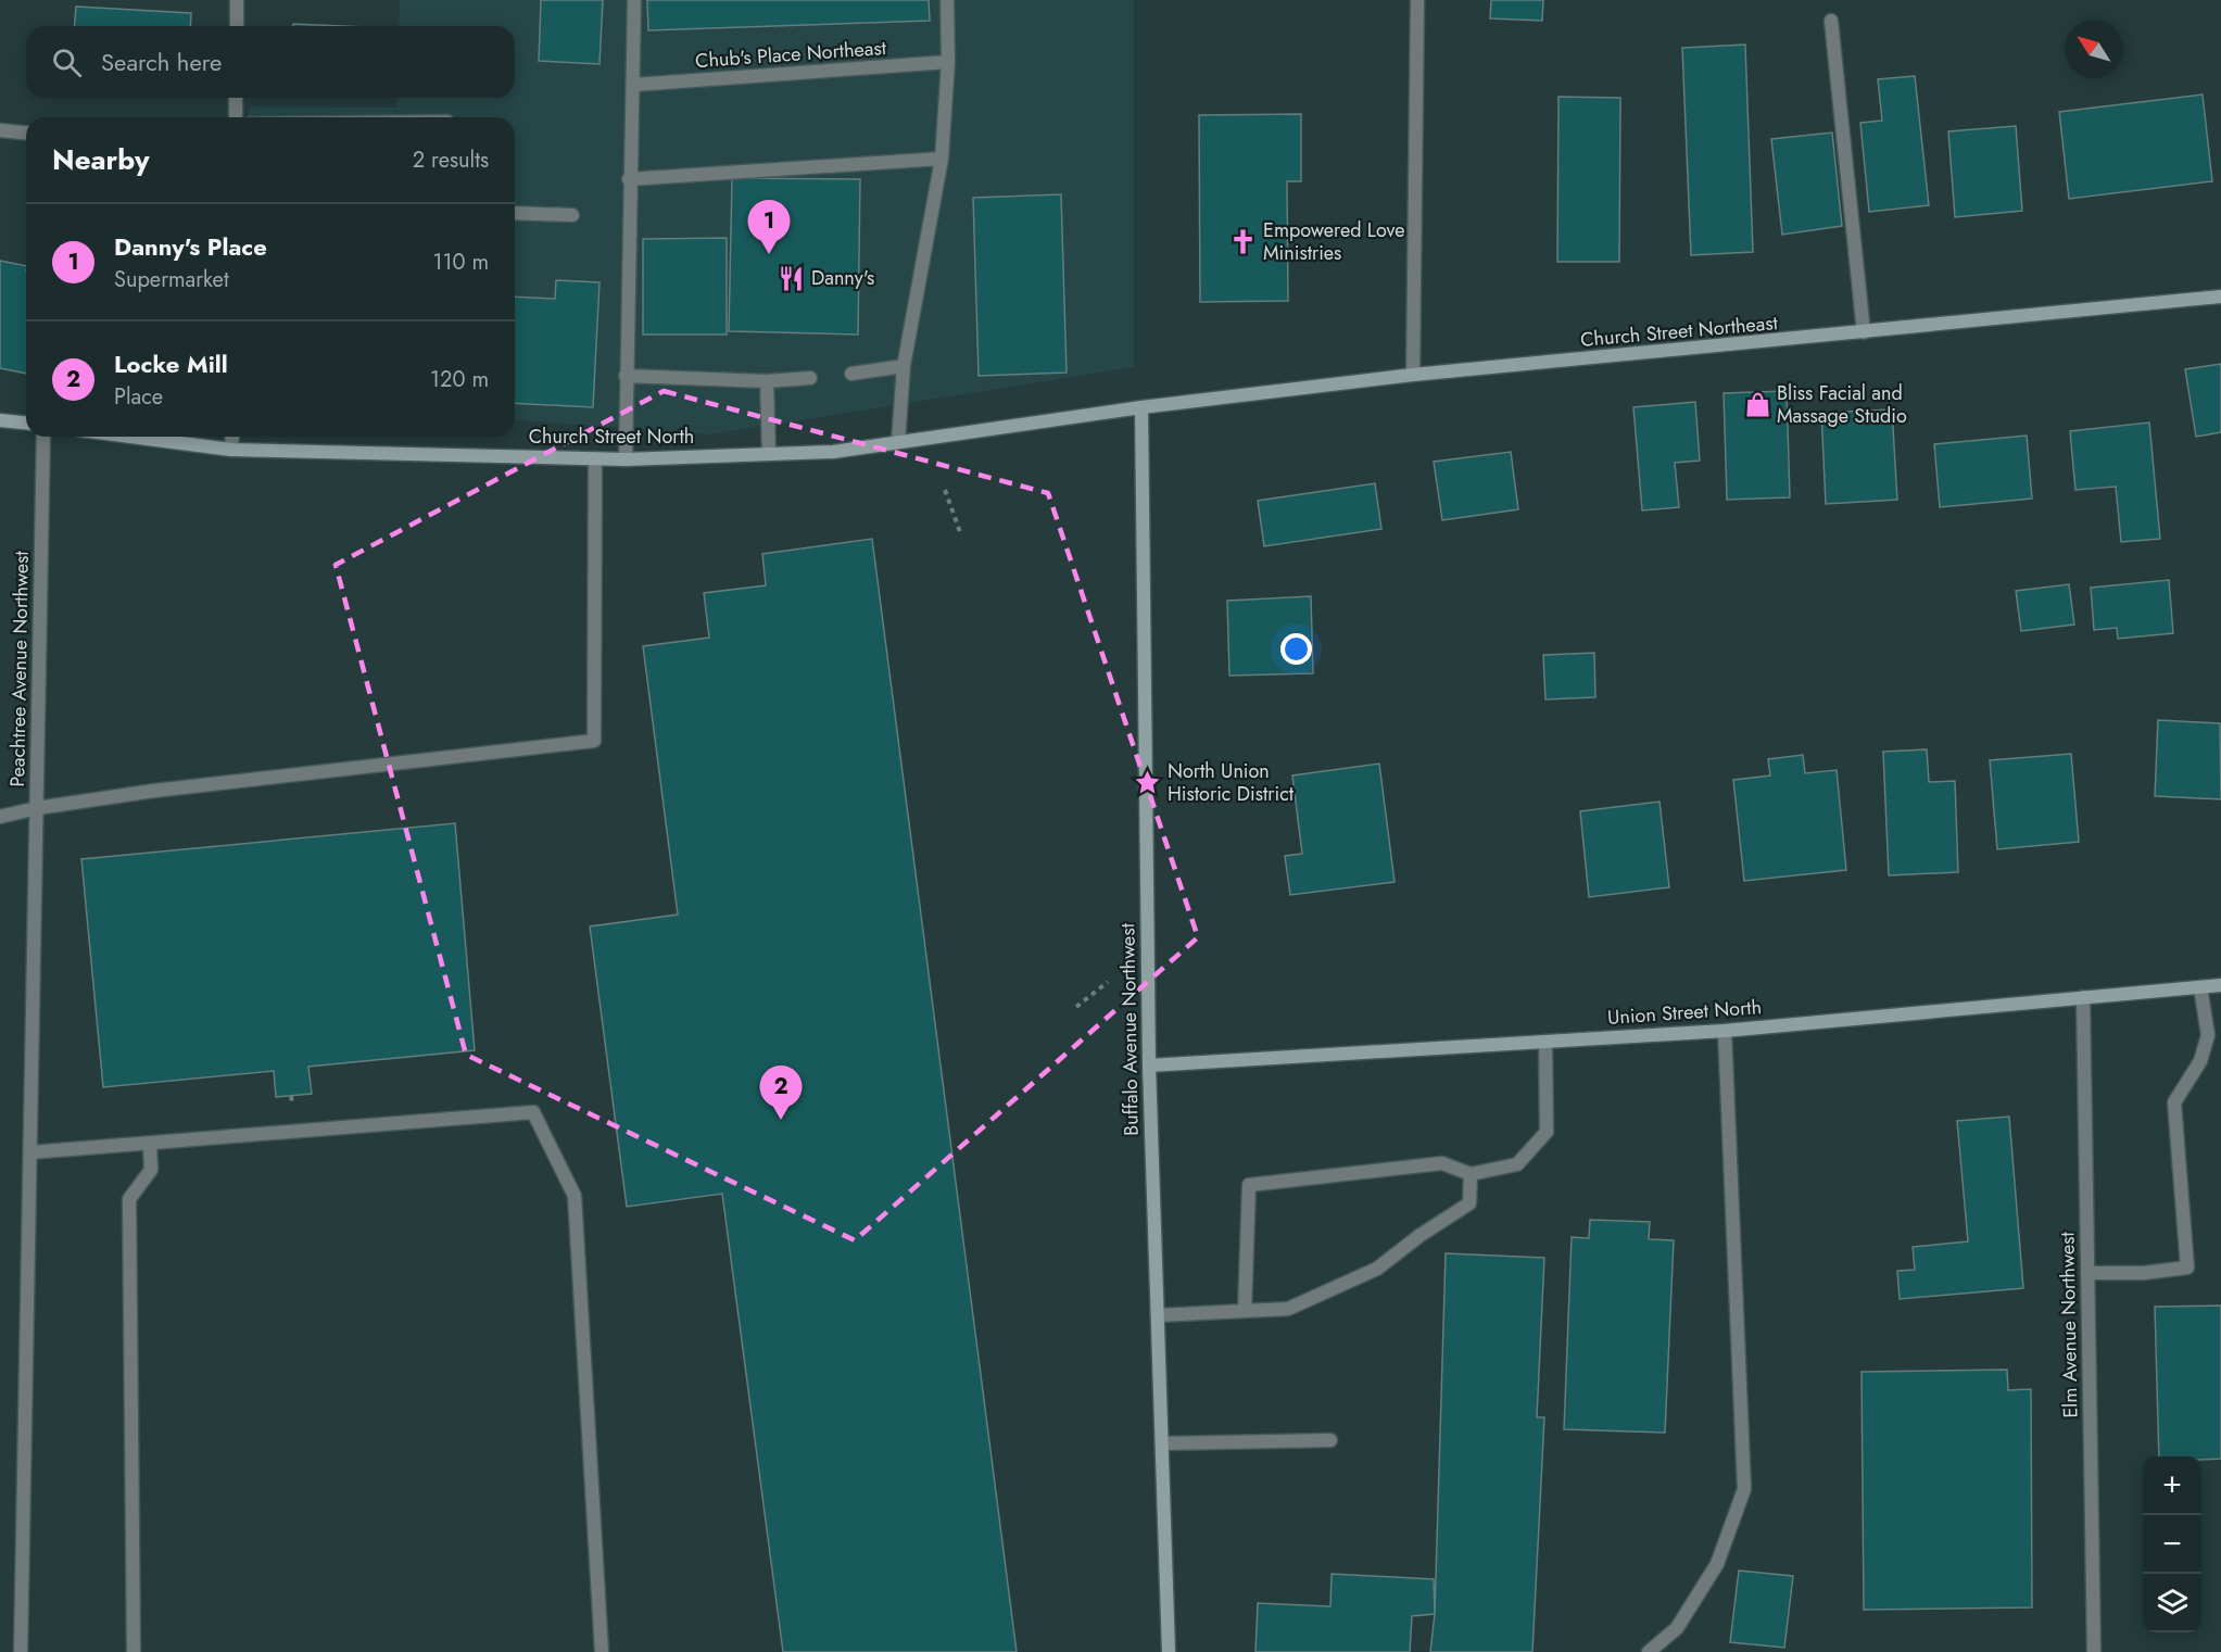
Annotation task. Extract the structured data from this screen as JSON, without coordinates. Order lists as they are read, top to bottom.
{
  "streets": {
    "street": [
      "Chub's Place Northeast",
      "Church Street Northeast",
      "Church Street North",
      "Peachtree Avenue Northwest",
      "Union Street North",
      "Buffalo Avenue Northwest",
      "Elm Avenue Northwest"
    ]
  },
  "crossings": [
    ["Church Street Northeast", "Church Street North"],
    ["Church Street Northeast", "Buffalo Avenue Northwest"],
    ["Church Street North", "Buffalo Avenue Northwest"],
    ["Union Street North", "Buffalo Avenue Northwest"],
    ["Union Street North", "Elm Avenue Northwest"]
  ],
  "places": {
    "church": ["Empowered Love Ministries"],
    "restaurant": ["Danny's"],
    "shop": ["Bliss Facial and Massage Studio"],
    "place": ["North Union Historic District"]
  },
  "north": "top left",
  "page": {
    "search": "Search here",
    "heading": ["Nearby", "2 results"],
    "pins": ["1", "2"],
    "list": [
      {
        "mark": "1",
        "name": "Danny's Place",
        "note": "Supermarket",
        "value": "110 m"
      },
      {
        "mark": "2",
        "name": "Locke Mill",
        "note": "Place",
        "value": "120 m"
      }
    ],
    "map_buttons": ["+", "−"]
  }
}
